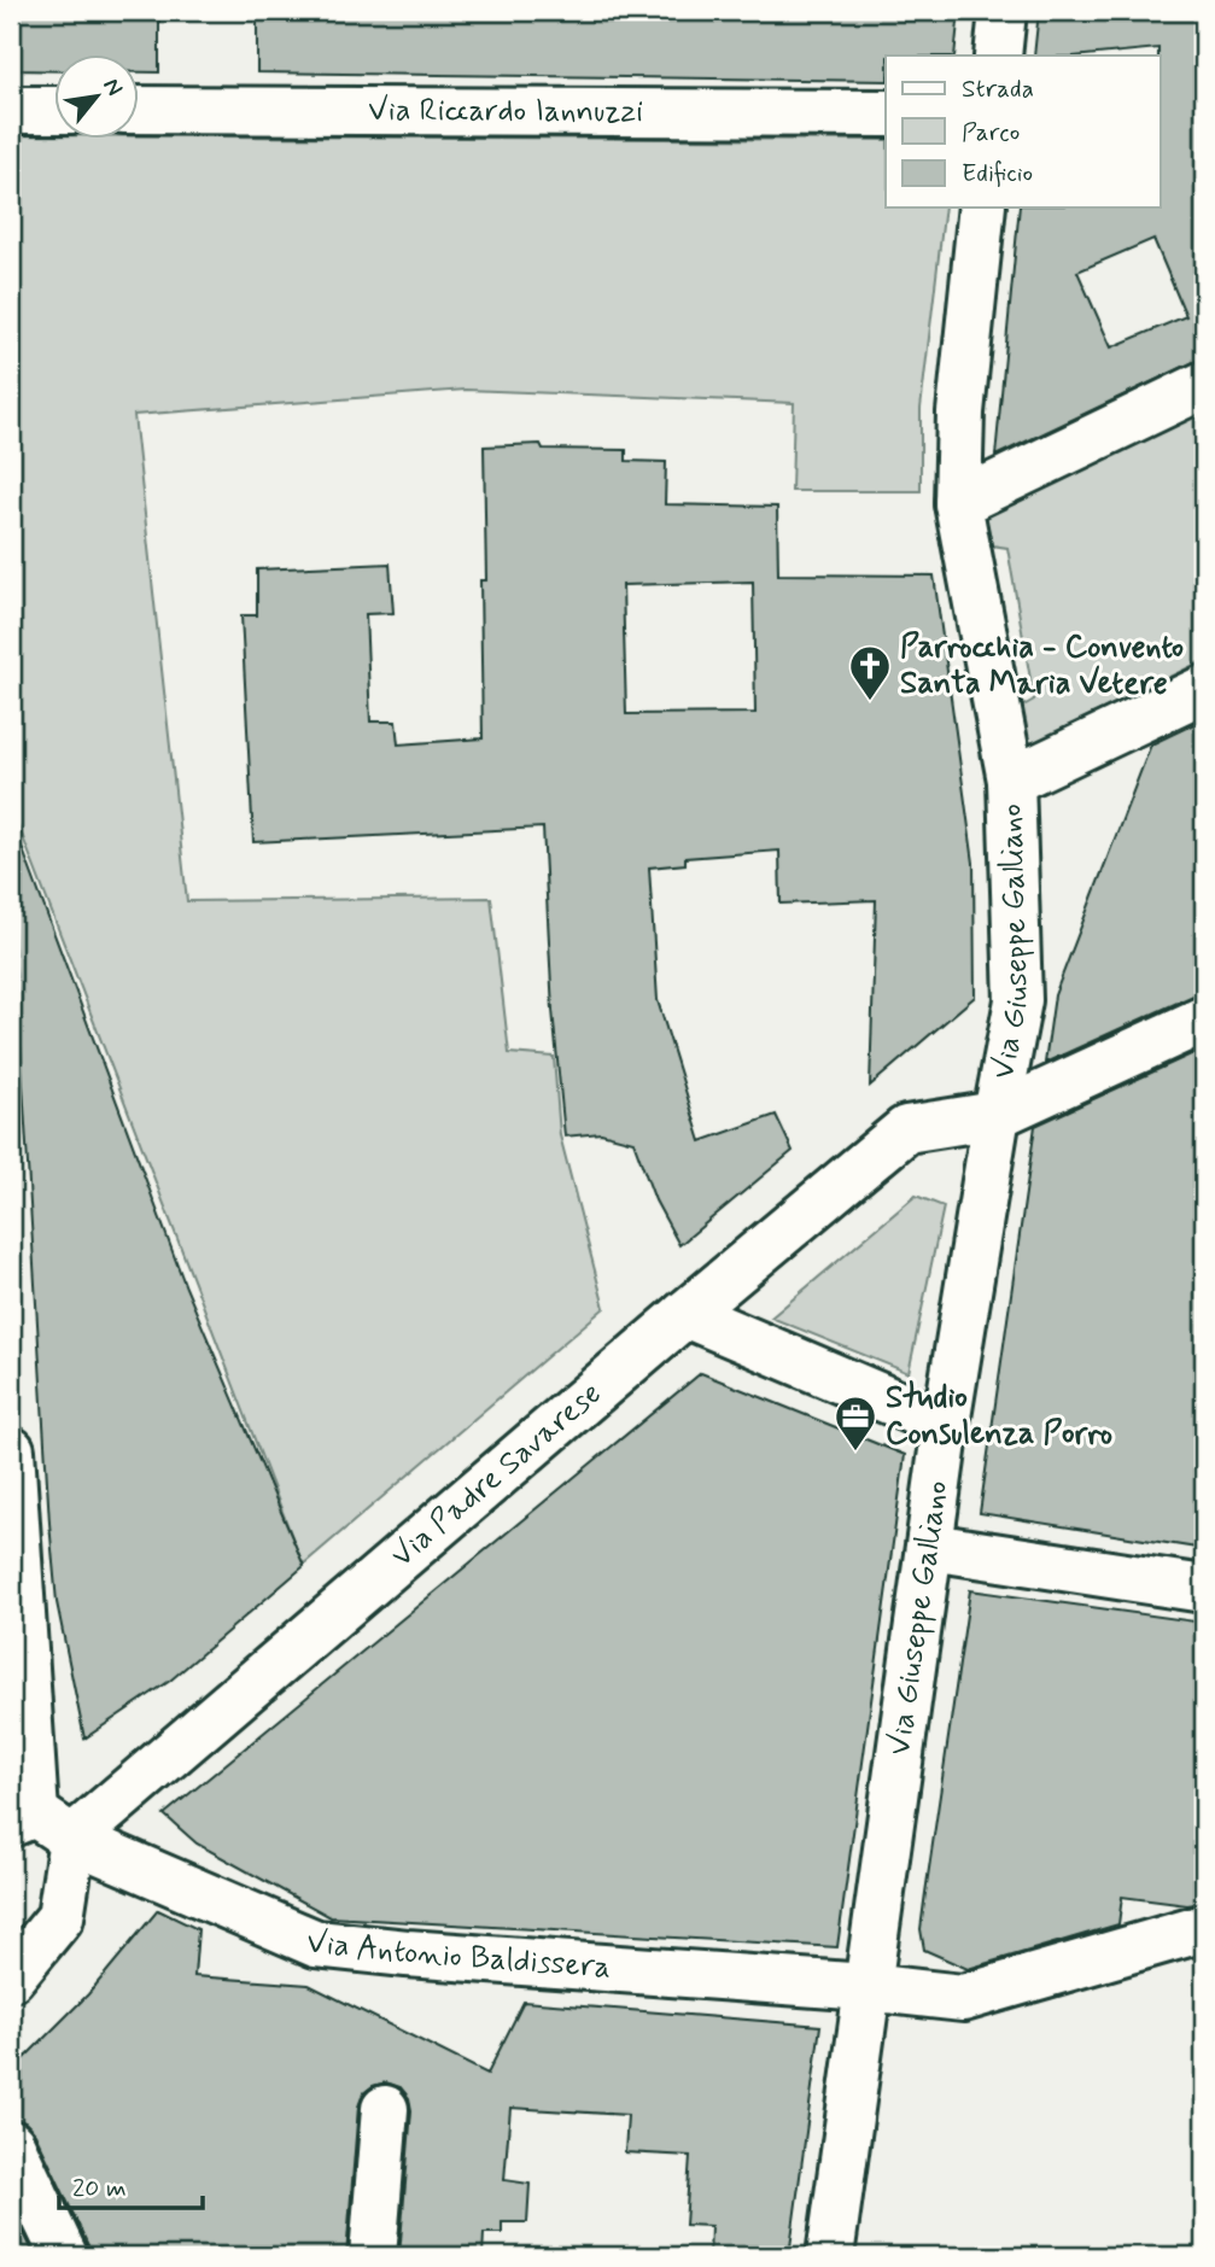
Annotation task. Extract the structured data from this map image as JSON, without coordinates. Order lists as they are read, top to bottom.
{
  "streets": {
    "street": [
      "Via Riccardo Iannuzzi",
      "Via Giuseppe Galliano",
      "Via Padre Savarese",
      "Via Antonio Baldissera"
    ]
  },
  "crossings": [
    ["Via Giuseppe Galliano", "Via Padre Savarese"],
    ["Via Giuseppe Galliano", "Via Antonio Baldissera"],
    ["Via Padre Savarese", "Via Antonio Baldissera"]
  ],
  "places": {
    "church": ["Parrocchia - Convento Santa Maria Vetere"],
    "office": ["Studio Consulenza Porro"]
  },
  "legend": ["Strada", "Parco", "Edificio"],
  "scale_bar": "20 m",
  "north": "top right"
}
